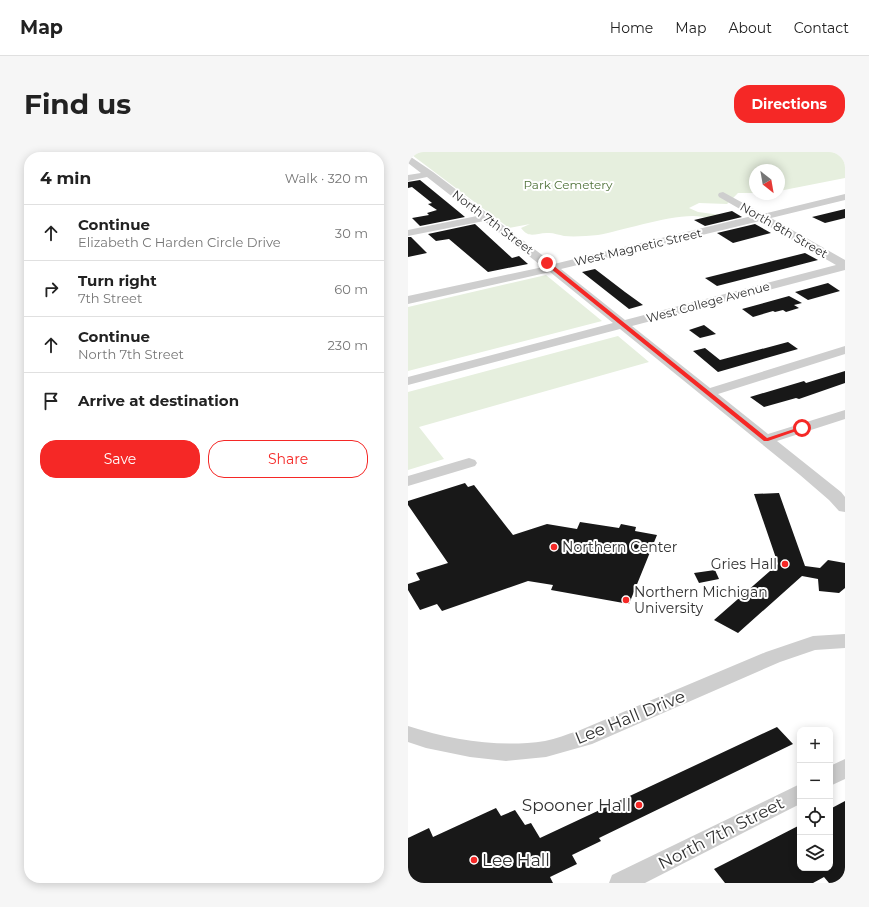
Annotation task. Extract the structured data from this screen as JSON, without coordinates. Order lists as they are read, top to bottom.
{
  "streets": {
    "street": [
      "North 7th Street",
      "North 8th Street",
      "West Magnetic Street",
      "West College Avenue",
      "Lee Hall Drive"
    ]
  },
  "crossings": [
    ["North 7th Street", "West Magnetic Street"],
    ["North 7th Street", "West College Avenue"],
    ["North 8th Street", "West Magnetic Street"],
    ["North 8th Street", "West College Avenue"]
  ],
  "parks": ["Park Cemetery"],
  "places": [
    "Northern Center",
    "Gries Hall",
    "Northern Michigan University",
    "Spooner Hall",
    "Lee Hall"
  ],
  "north": "bottom right",
  "page": {
    "header": "Map",
    "nav": [
      "Home",
      "Map",
      "About",
      "Contact"
    ],
    "buttons": [
      "Directions",
      ["Save", "Share"]
    ],
    "title": "Find us",
    "heading": ["4 min", "Walk · 320 m"],
    "list": [
      ["Continue", "Elizabeth C Harden Circle Drive", "30 m"],
      ["Turn right", "7th Street", "60 m"],
      ["Continue", "North 7th Street", "230 m"],
      "Arrive at destination"
    ],
    "map_buttons": ["+", "−"]
  }
}
